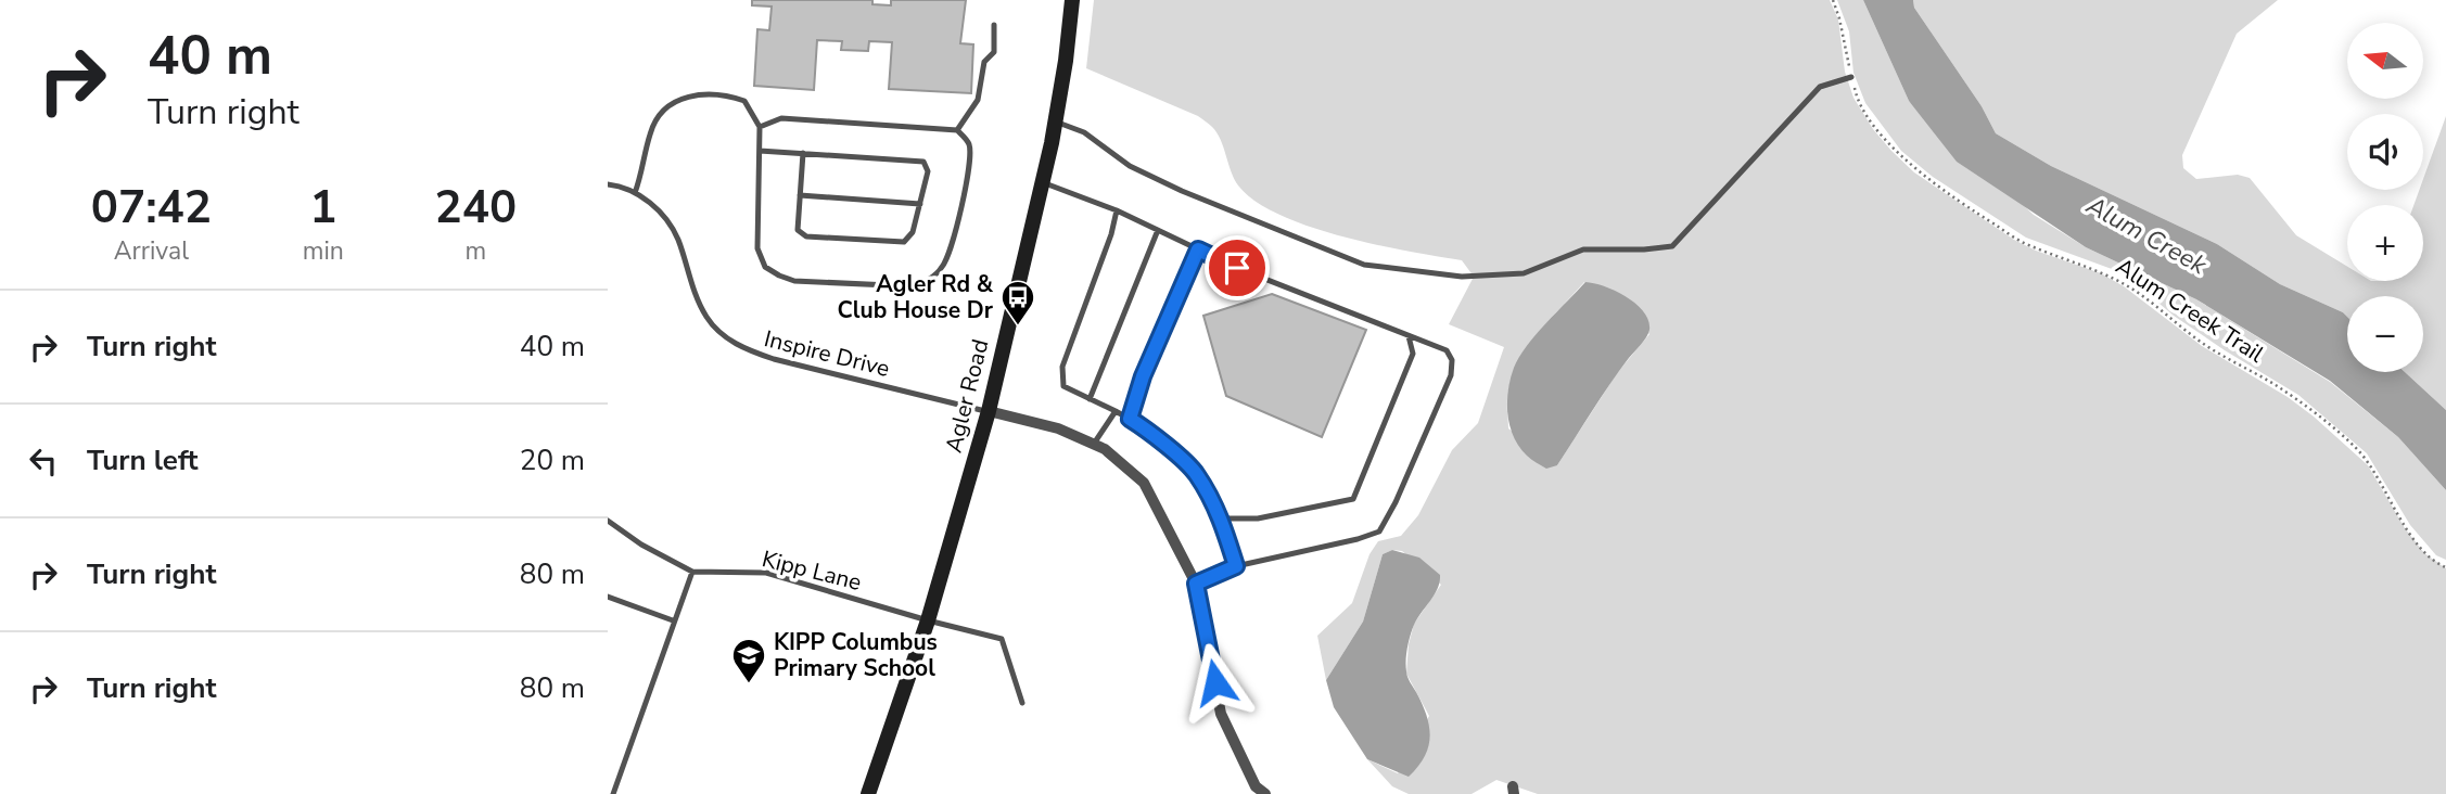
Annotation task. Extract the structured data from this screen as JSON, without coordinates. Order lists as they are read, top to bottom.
{
  "streets": {
    "main road": ["Agler Road"],
    "lane": ["Inspire Drive", "Kipp Lane"],
    "path": ["Alum Creek Trail"]
  },
  "crossings": [
    ["Inspire Drive", "Agler Road"],
    ["Agler Road", "Kipp Lane"]
  ],
  "water": ["Alum Creek"],
  "places": {
    "bus stop": ["Agler Rd & Club House Dr"],
    "school or university": ["KIPP Columbus Primary School"]
  },
  "north": "left",
  "page": {
    "turn": ["40 m", "Turn right"],
    "map_buttons": ["+", "−"],
    "eta": [
      "07:42",
      "Arrival",
      "1",
      "min",
      "240",
      "m"
    ],
    "list": [
      {
        "name": "Turn right",
        "value": "40 m"
      },
      {
        "name": "Turn left",
        "value": "20 m"
      },
      {
        "name": "Turn right",
        "value": "80 m"
      },
      {
        "name": "Turn right",
        "value": "80 m"
      }
    ]
  }
}
